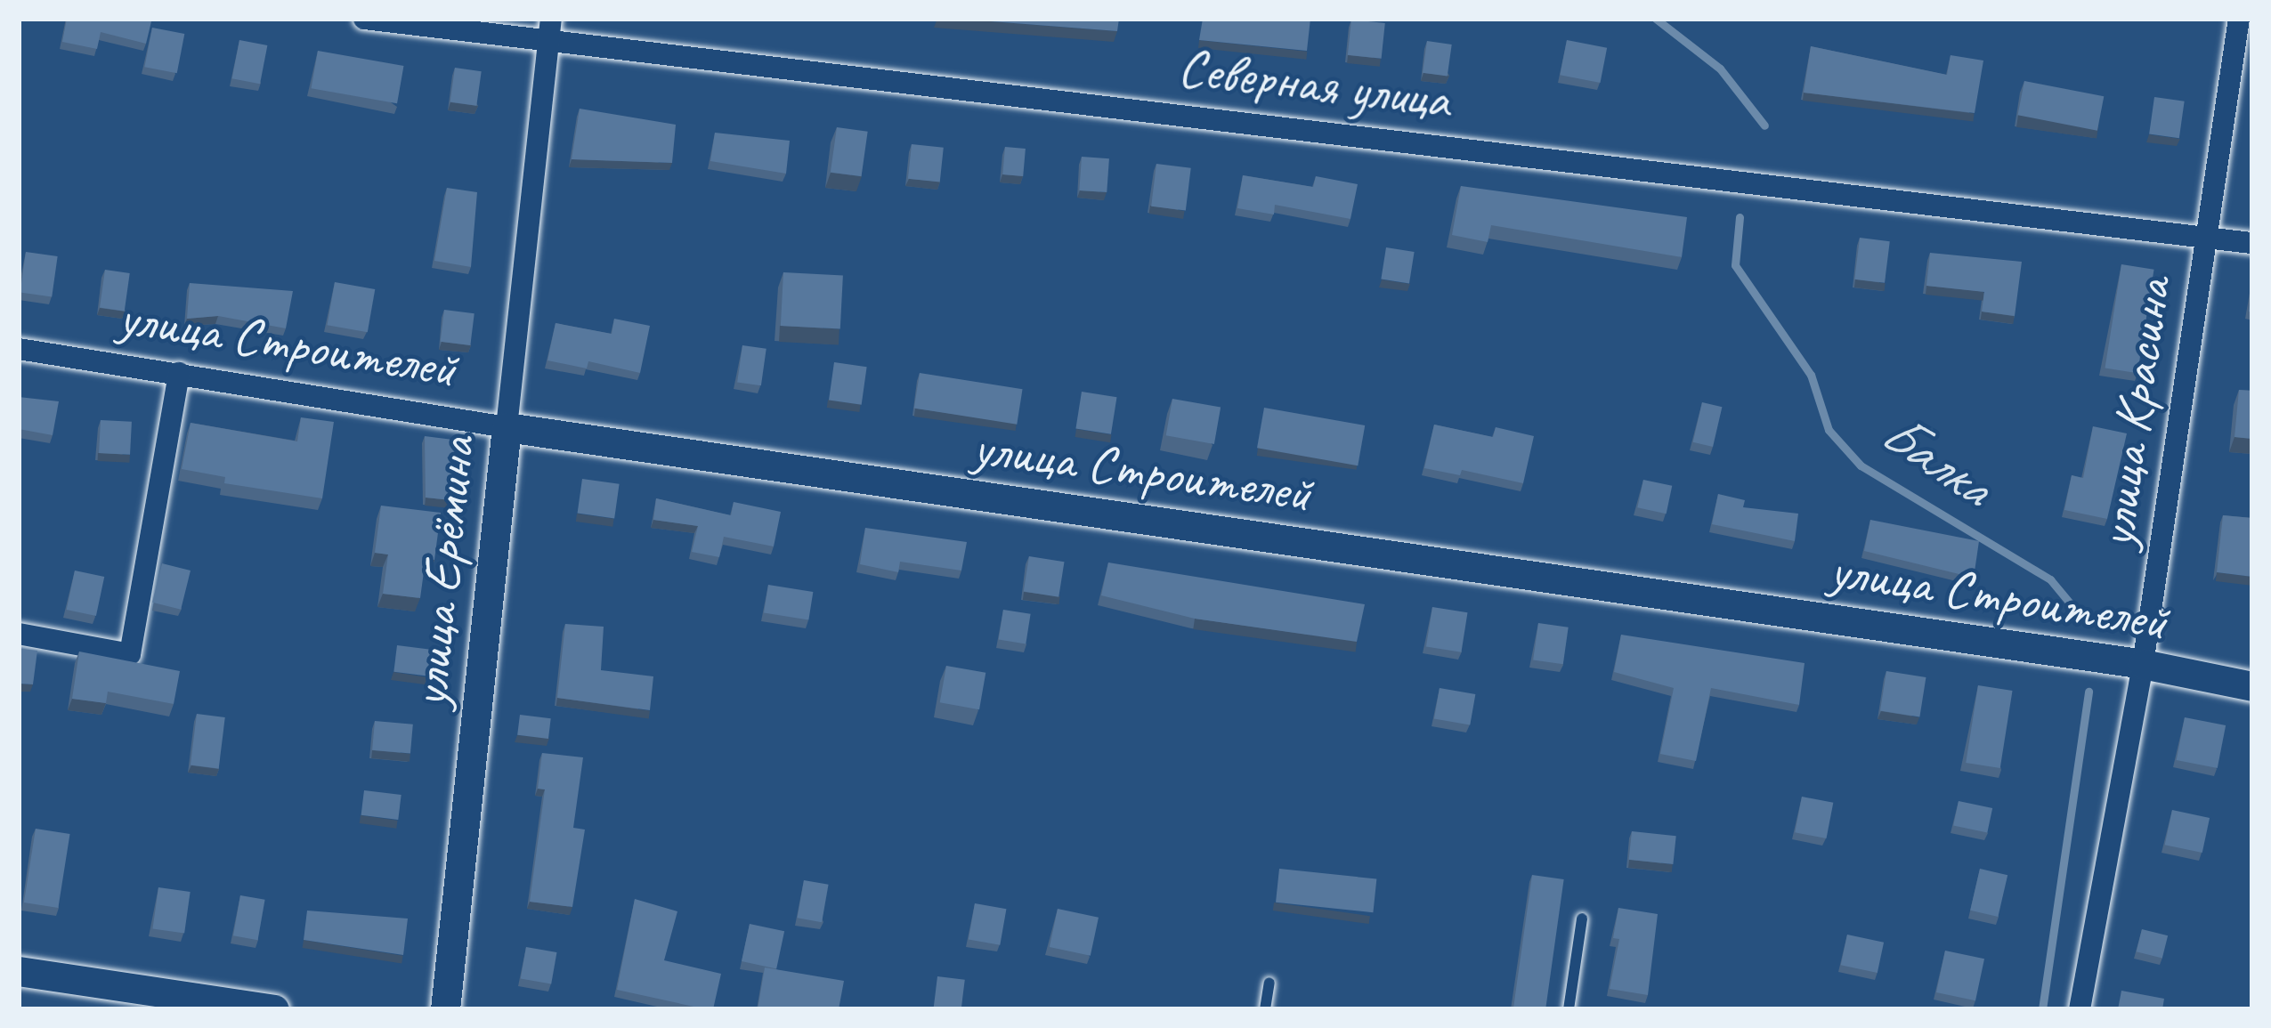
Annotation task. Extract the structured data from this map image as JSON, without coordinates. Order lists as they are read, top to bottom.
{
  "streets": {
    "street": [
      "Северная улица",
      "улица Строителей",
      "улица Красина",
      "улица Ерёмина"
    ]
  },
  "crossings": [
    ["Северная улица", "улица Красина"],
    ["Северная улица", "улица Ерёмина"],
    ["улица Строителей", "улица Красина"],
    ["улица Строителей", "улица Ерёмина"]
  ],
  "water": ["Балка"]
}
